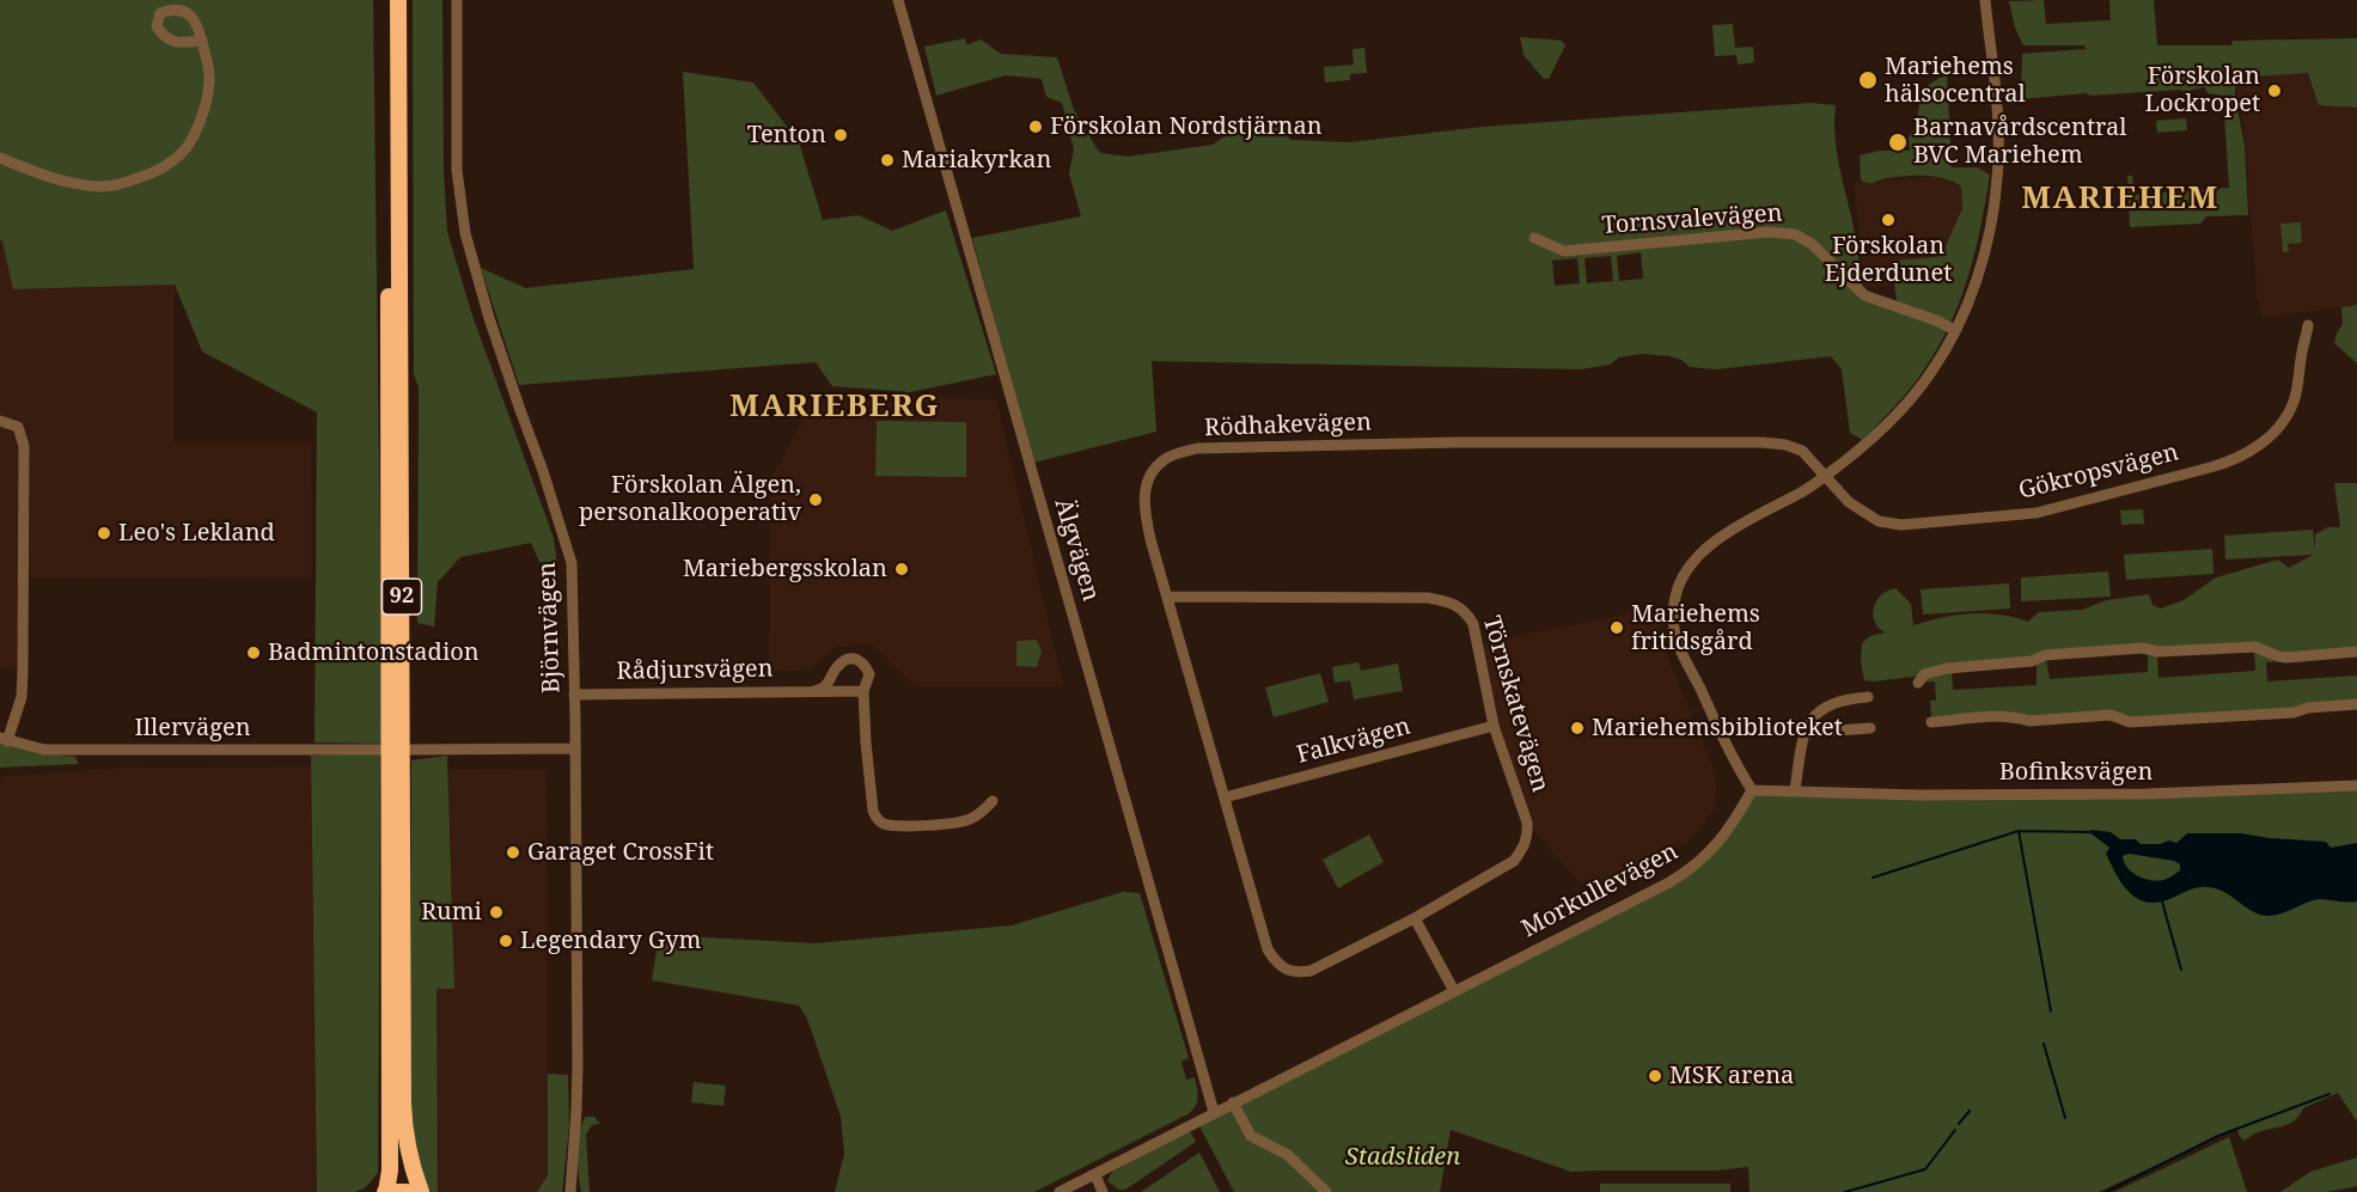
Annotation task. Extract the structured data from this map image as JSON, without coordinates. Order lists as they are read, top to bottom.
{
  "streets": {
    "highway": ["92"],
    "street": [
      "Tornsvalevägen",
      "Rödhakevägen",
      "Gökropsvägen",
      "Älgvägen",
      "Björnvägen",
      "Rådjursvägen",
      "Törnskatevägen",
      "Illervägen",
      "Falkvägen",
      "Bofinksvägen",
      "Morkullevägen"
    ]
  },
  "crossings": [
    ["Rödhakevägen", "Gökropsvägen"],
    ["Rödhakevägen", "Törnskatevägen"],
    ["Rödhakevägen", "Falkvägen"],
    ["Älgvägen", "Morkullevägen"],
    ["Björnvägen", "Rådjursvägen"],
    ["Törnskatevägen", "Falkvägen"],
    ["Bofinksvägen", "Morkullevägen"]
  ],
  "districts": ["MARIEHEM", "MARIEBERG"],
  "parks": ["Stadsliden"],
  "places": [
    "Mariehems hälsocentral",
    "Förskolan Lockropet",
    "Förskolan Nordstjärnan",
    "Tenton",
    "Barnavårdscentral BVC Mariehem",
    "Mariakyrkan",
    "Förskolan Ejderdunet",
    "Förskolan Älgen, personalkooperativ",
    "Leo's Lekland",
    "Mariebergsskolan",
    "Mariehems fritidsgård",
    "Badmintonstadion",
    "Mariehemsbiblioteket",
    "Garaget CrossFit",
    "Rumi",
    "Legendary Gym",
    "MSK arena"
  ]
}
